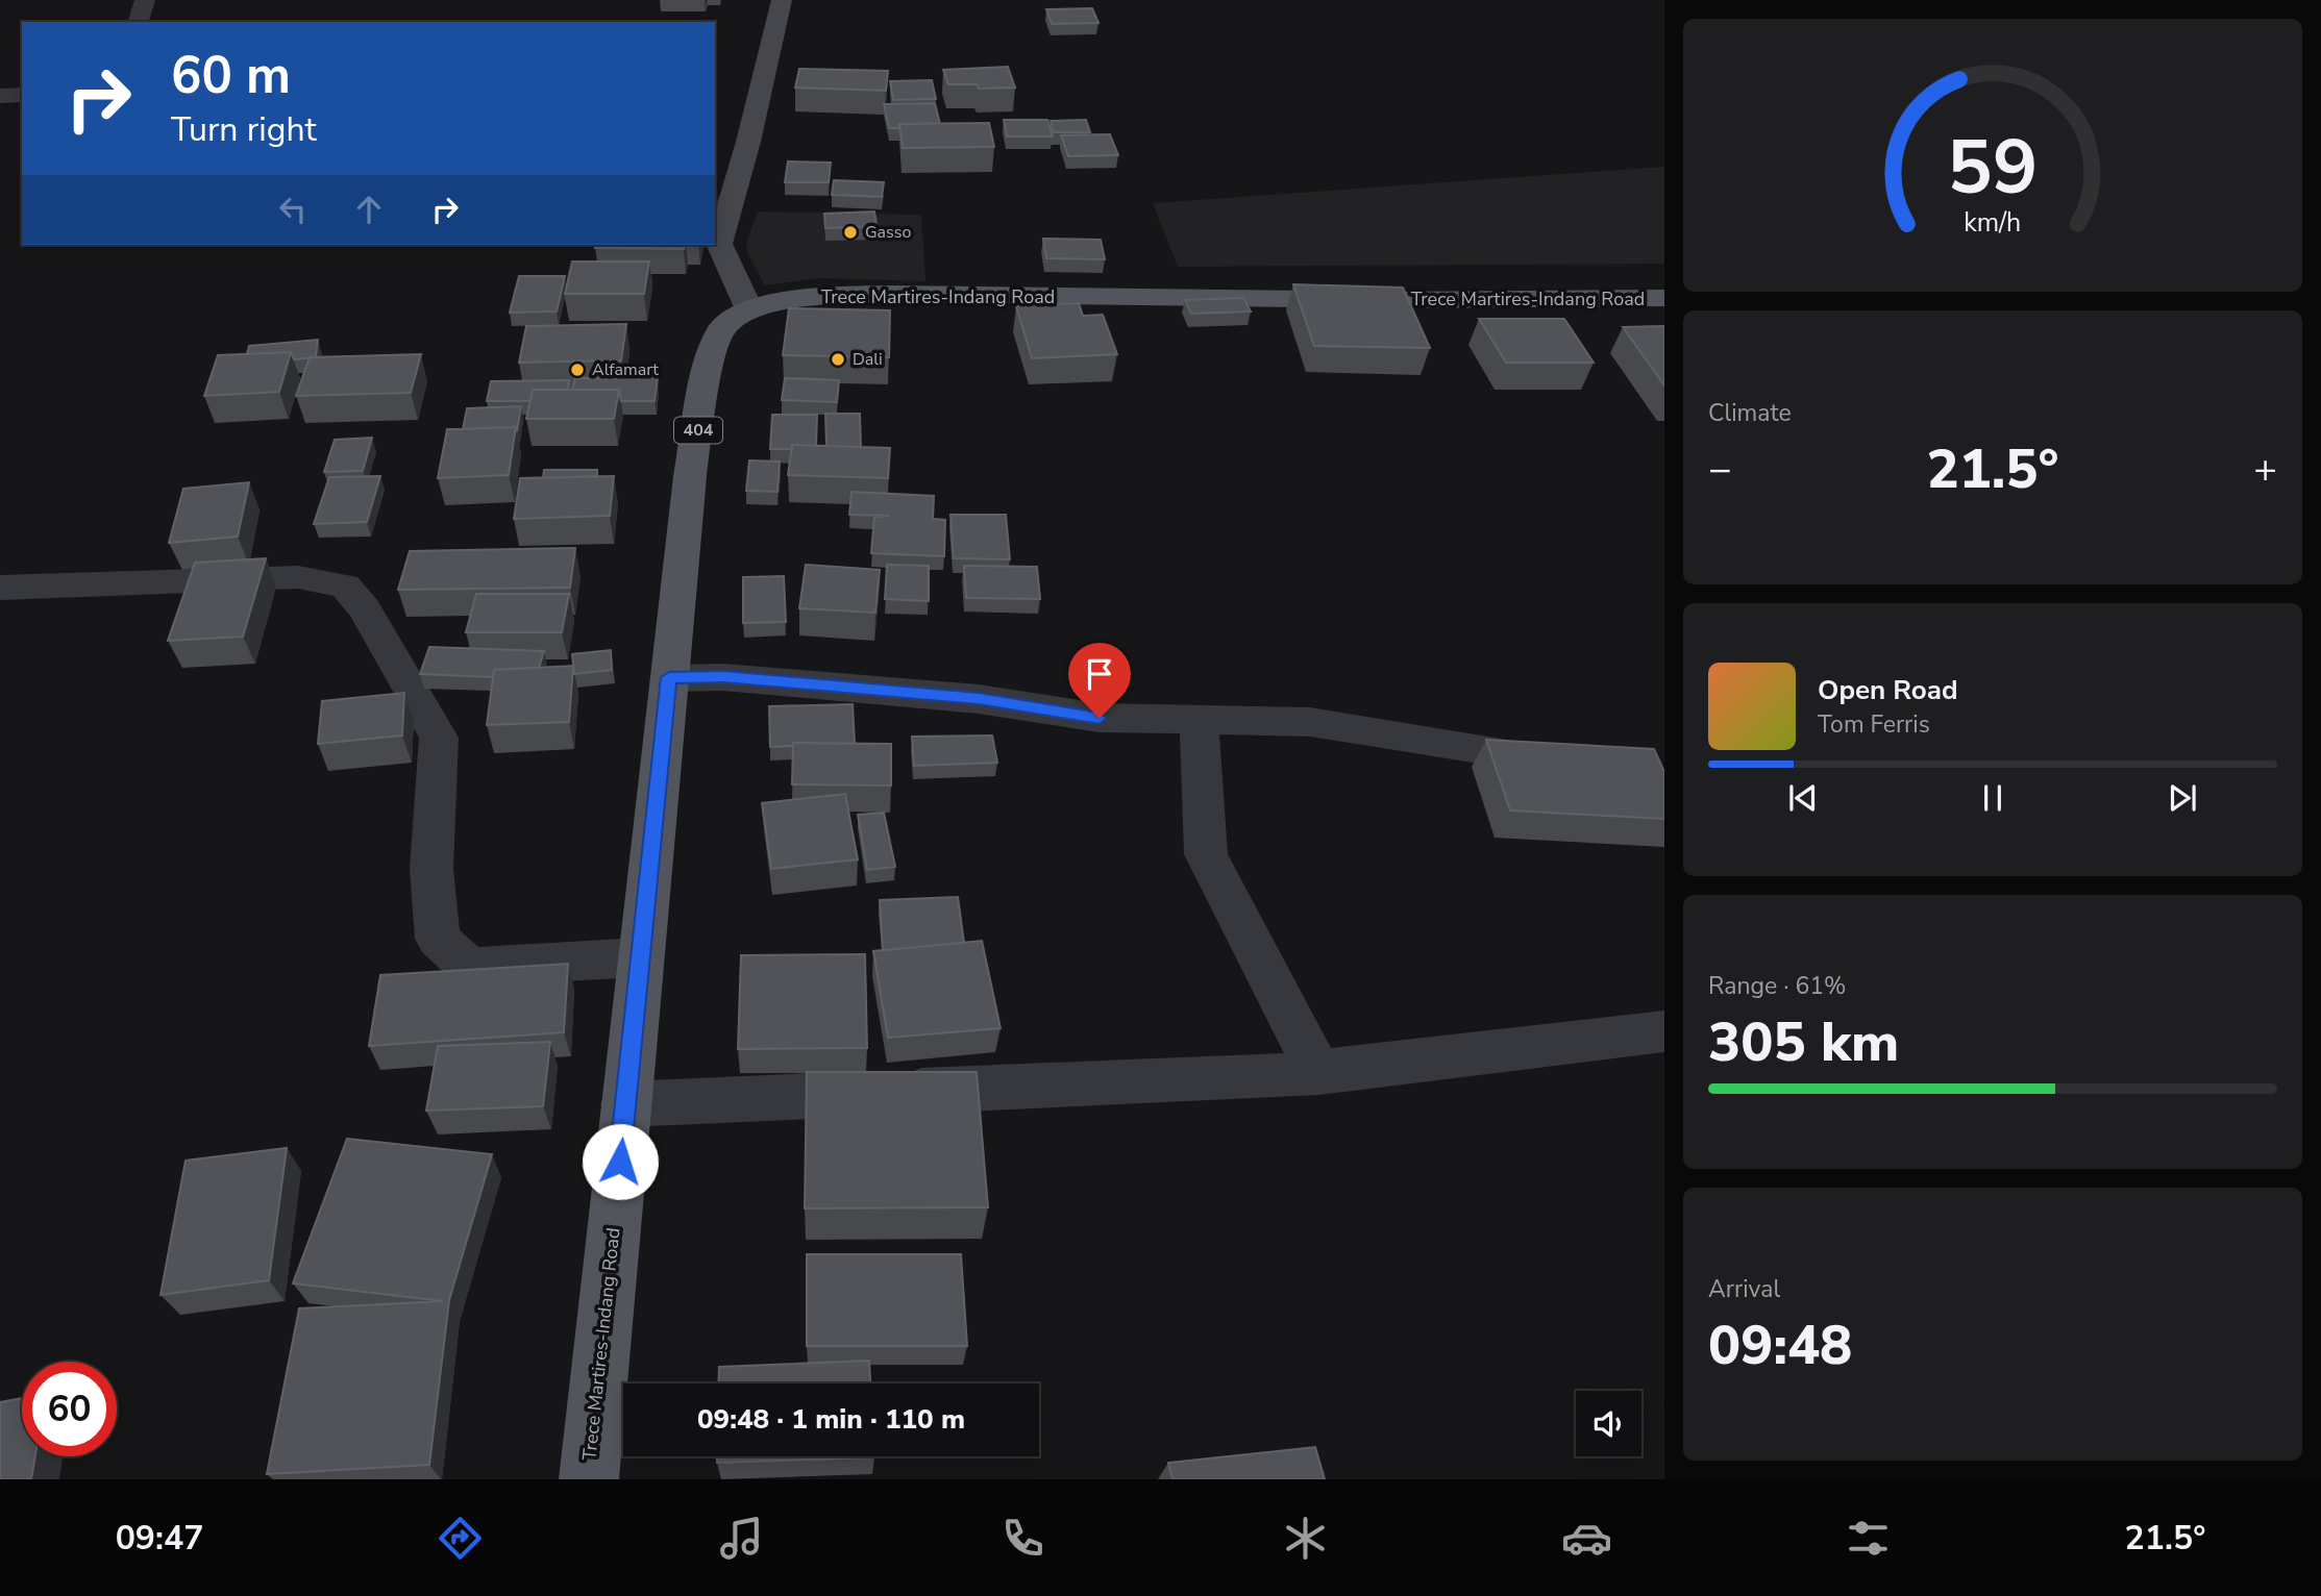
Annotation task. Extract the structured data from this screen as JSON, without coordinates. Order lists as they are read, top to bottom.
{
  "streets": {
    "main road": ["Trece Martires-Indang Road", "404"]
  },
  "places": ["Gasso", "Dali", "Alfamart"],
  "page": {
    "turn": ["60 m", "Turn right"],
    "tile": [
      "Climate",
      ["Range · 61%", "305 km"],
      ["Arrival", "09:48"]
    ],
    "heat": ["−", "21.5°", "+"],
    "song": ["Open Road", "Tom Ferris"],
    "limit": "60",
    "trip": "09:48 · 1 min · 110 m",
    "tabs": ["09:47", "21.5°"],
    "gauge": ["59", "km/h"]
  }
}
